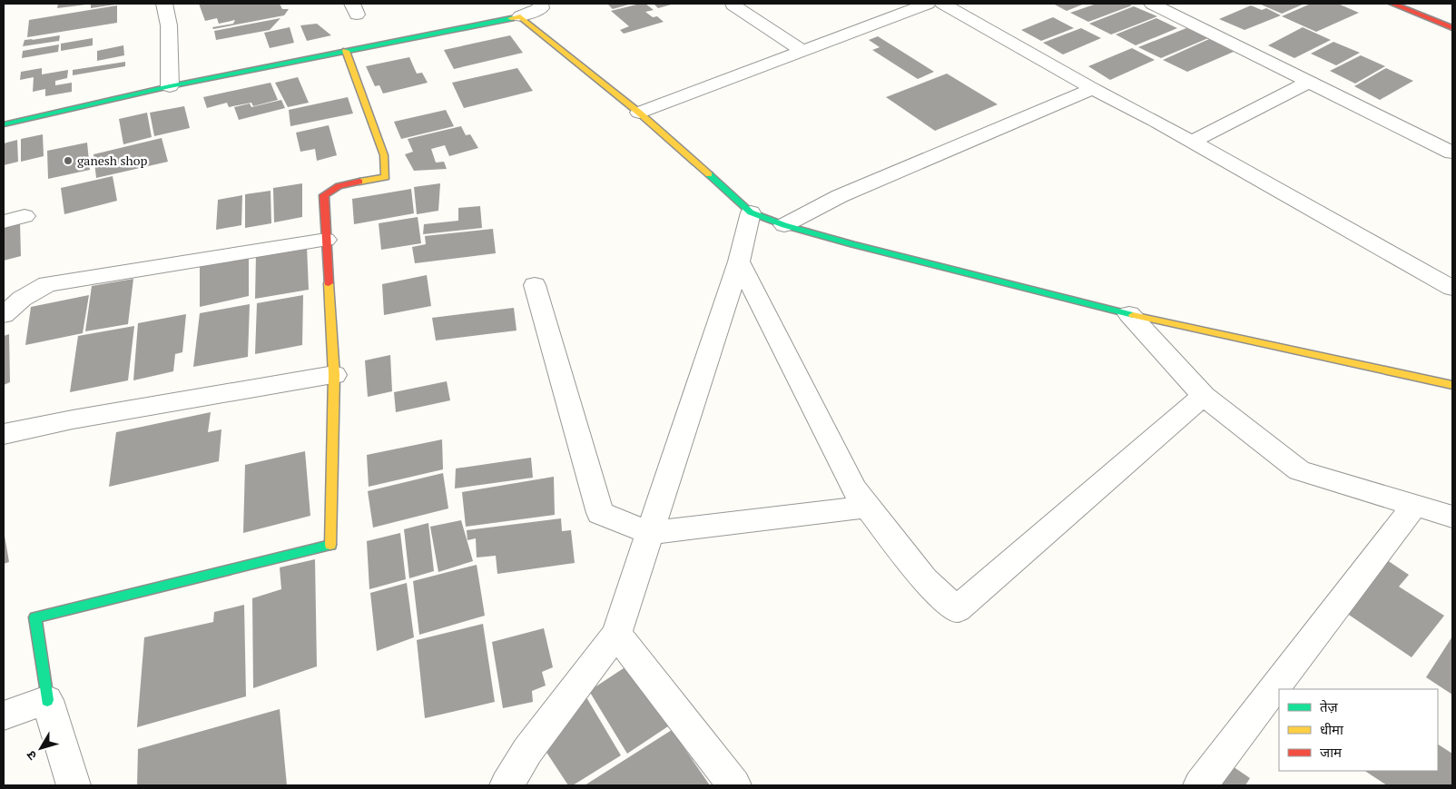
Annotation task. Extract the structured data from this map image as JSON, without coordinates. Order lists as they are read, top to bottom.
{
  "places": ["ganesh shop"],
  "legend": ["तेज़", "धीमा", "जाम"],
  "north": "bottom left"
}
